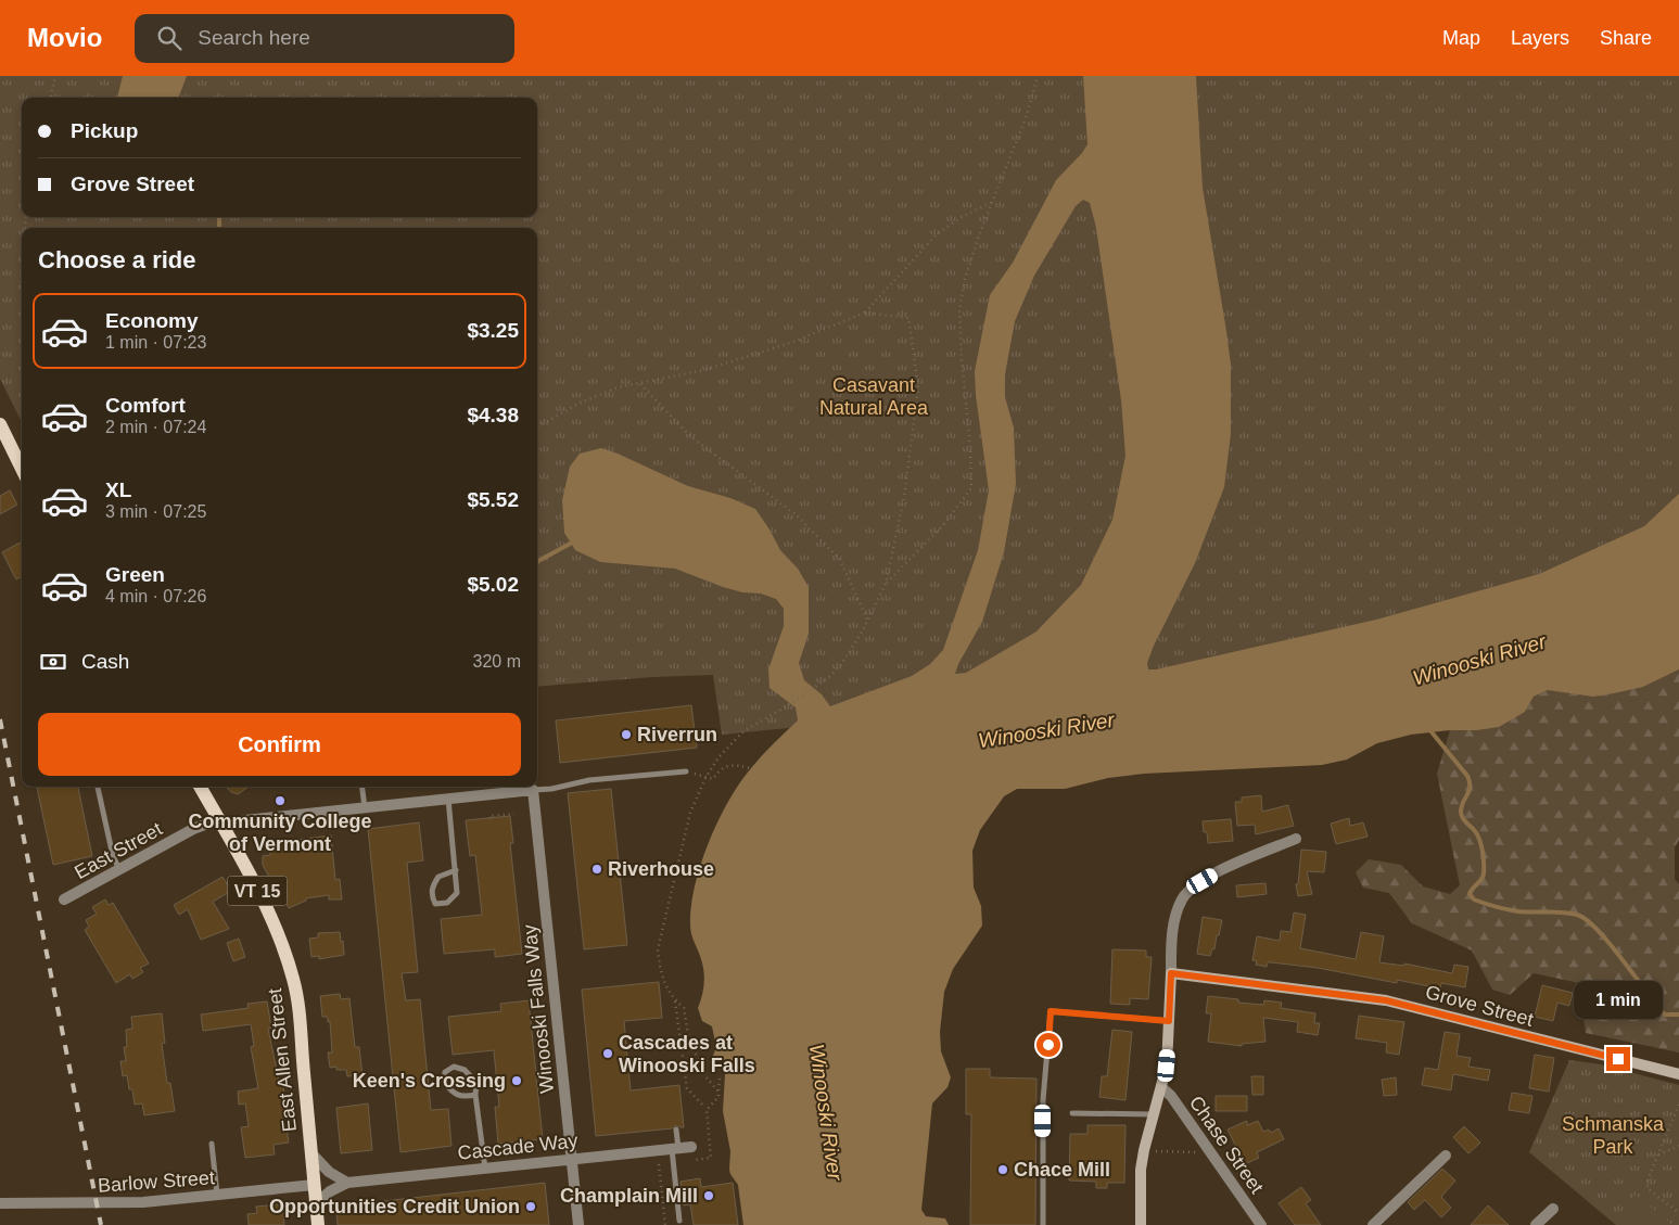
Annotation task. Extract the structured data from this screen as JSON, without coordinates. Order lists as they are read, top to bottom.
{
  "streets": {
    "main road": ["VT 15", "East Allen Street"],
    "street": [
      "East Street",
      "Grove Street",
      "Winooski Falls Way",
      "Chase Street",
      "Cascade Way",
      "Barlow Street"
    ]
  },
  "crossings": [
    ["East Street", "Winooski Falls Way"],
    ["East Street", "East Allen Street"],
    ["Winooski Falls Way", "Cascade Way"],
    ["East Allen Street", "Cascade Way"],
    ["East Allen Street", "Barlow Street"]
  ],
  "water": ["Winooski River"],
  "parks": ["Casavant Natural Area", "Schmanska Park"],
  "places": [
    "Riverrun",
    "Community College of Vermont",
    "Riverhouse",
    "Cascades at Winooski Falls",
    "Keen's Crossing",
    "Chace Mill",
    "Champlain Mill",
    "Opportunities Credit Union"
  ],
  "page": {
    "header": "Movio",
    "search": "Search here",
    "nav": ["Map", "Layers", "Share"],
    "banner": ["Pickup", "Grove Street"],
    "heading": "Choose a ride",
    "list": [
      {
        "name": "Economy",
        "note": "1 min · 07:23",
        "value": "$3.25"
      },
      {
        "name": "Comfort",
        "note": "2 min · 07:24",
        "value": "$4.38"
      },
      {
        "name": "XL",
        "note": "3 min · 07:25",
        "value": "$5.52"
      },
      {
        "name": "Green",
        "note": "4 min · 07:26",
        "value": "$5.02"
      }
    ],
    "pay": ["Cash", "320 m"],
    "buttons": "Confirm",
    "bubble": "1 min"
  }
}
